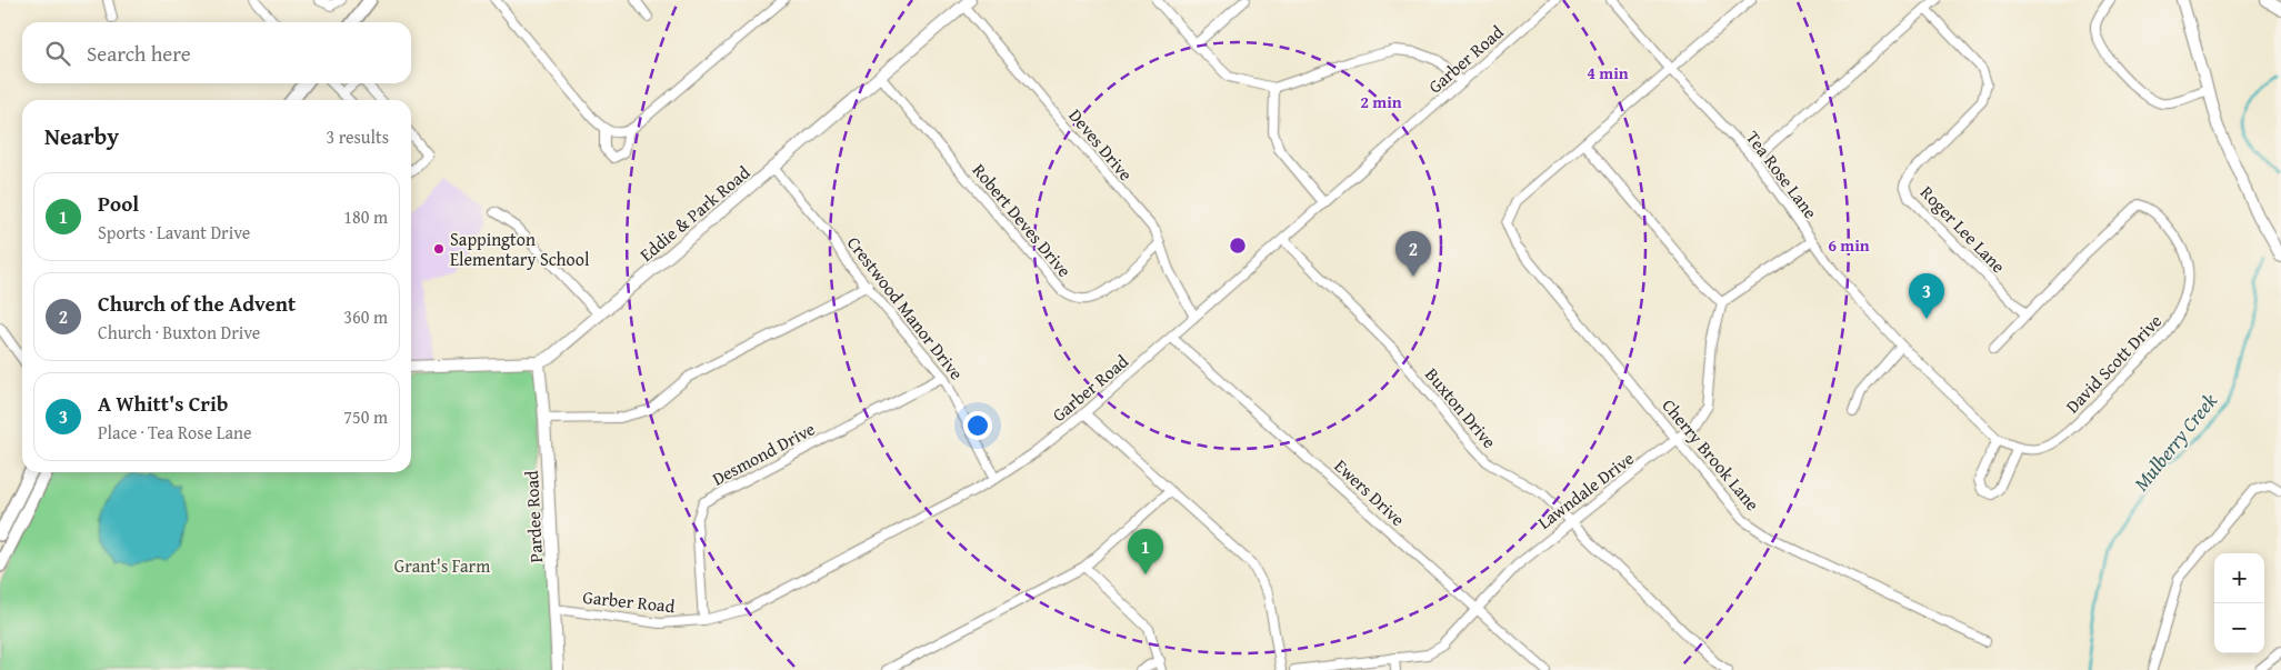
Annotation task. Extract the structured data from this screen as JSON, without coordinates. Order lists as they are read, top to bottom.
{
  "streets": {
    "street": [
      "Garber Road",
      "Deves Drive",
      "Tea Rose Lane",
      "Eddie & Park Road",
      "Robert Deves Drive",
      "Roger Lee Lane",
      "Crestwood Manor Drive",
      "David Scott Drive",
      "Buxton Drive",
      "Desmond Drive",
      "Cherry Brook Lane",
      "Lawndale Drive",
      "Ewers Drive",
      "Pardee Road"
    ]
  },
  "crossings": [
    ["Garber Road", "Deves Drive"],
    ["Garber Road", "Crestwood Manor Drive"],
    ["Garber Road", "Buxton Drive"],
    ["Garber Road", "Desmond Drive"],
    ["Garber Road", "Ewers Drive"],
    ["Garber Road", "Pardee Road"],
    ["Deves Drive", "Eddie & Park Road"],
    ["Deves Drive", "Robert Deves Drive"],
    ["Tea Rose Lane", "David Scott Drive"],
    ["Eddie & Park Road", "Robert Deves Drive"],
    ["Eddie & Park Road", "Crestwood Manor Drive"],
    ["Eddie & Park Road", "Pardee Road"],
    ["Roger Lee Lane", "David Scott Drive"],
    ["Crestwood Manor Drive", "Desmond Drive"],
    ["Buxton Drive", "Lawndale Drive"],
    ["Cherry Brook Lane", "Lawndale Drive"],
    ["Lawndale Drive", "Ewers Drive"]
  ],
  "water": ["Mulberry Creek"],
  "parks": ["Grant's Farm"],
  "places": ["Sappington Elementary School"],
  "page": {
    "search": "Search here",
    "heading": ["Nearby", "3 results"],
    "list": [
      {
        "mark": "1",
        "name": "Pool",
        "note": "Sports · Lavant Drive",
        "value": "180 m"
      },
      {
        "mark": "2",
        "name": "Church of the Advent",
        "note": "Church · Buxton Drive",
        "value": "360 m"
      },
      {
        "mark": "3",
        "name": "A Whitt's Crib",
        "note": "Place · Tea Rose Lane",
        "value": "750 m"
      }
    ],
    "pins": ["2", "3", "1"],
    "map_buttons": ["+", "−"]
  },
  "rings": ["4 min", "2 min", "6 min"]
}
